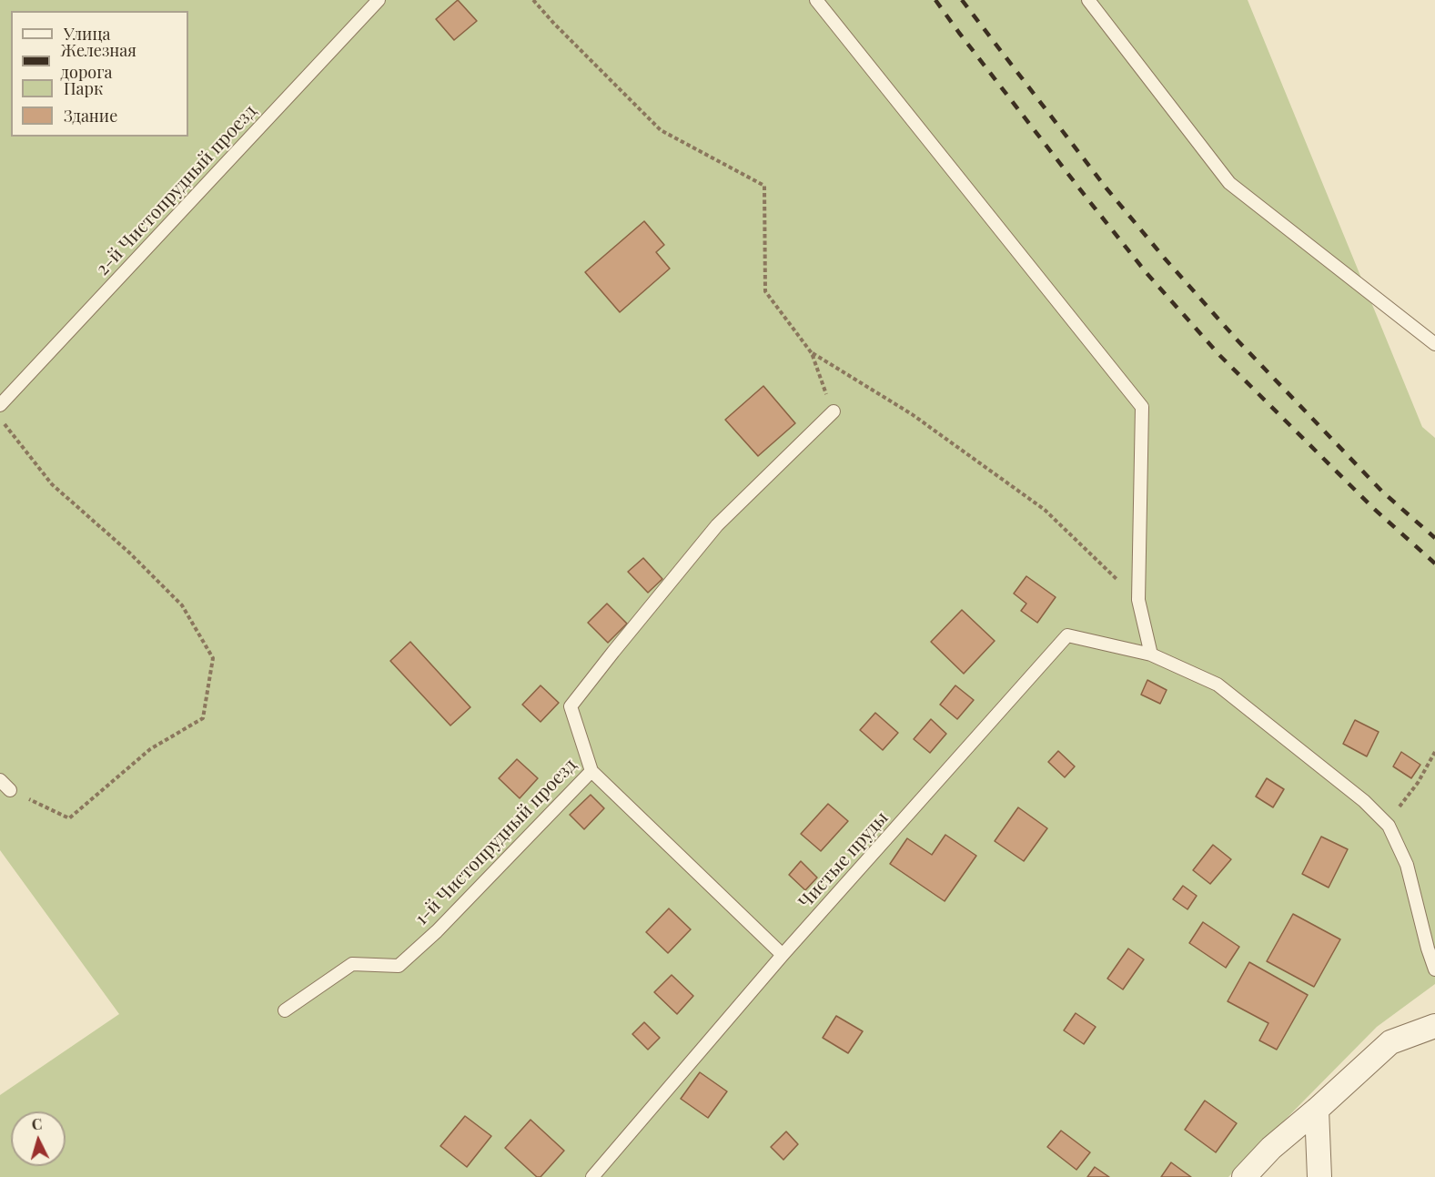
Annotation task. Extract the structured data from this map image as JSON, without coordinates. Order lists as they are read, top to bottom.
{
  "streets": {
    "lane": ["2-й Чистопрудный проезд", "1-й Чистопрудный проезд", "Чистые пруды"]
  },
  "legend": [
    "Улица",
    "Железная дорога",
    "Парк",
    "Здание"
  ],
  "north": "top"
}
